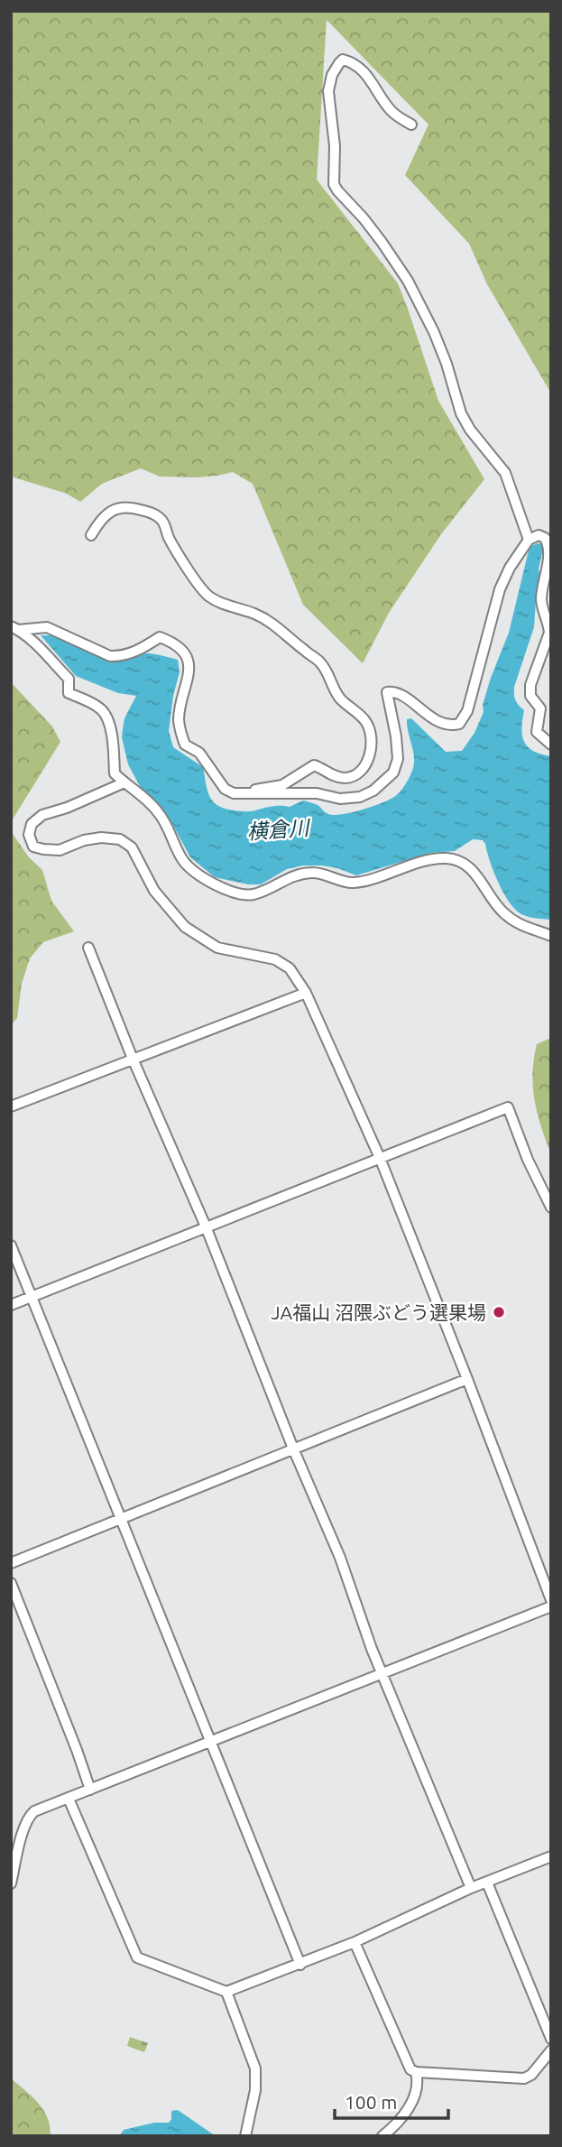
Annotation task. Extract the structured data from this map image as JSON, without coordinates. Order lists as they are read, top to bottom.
{
  "water": ["横倉川"],
  "places": ["JA福山 沼隈ぶどう選果場"],
  "scale_bar": "100 m"
}
